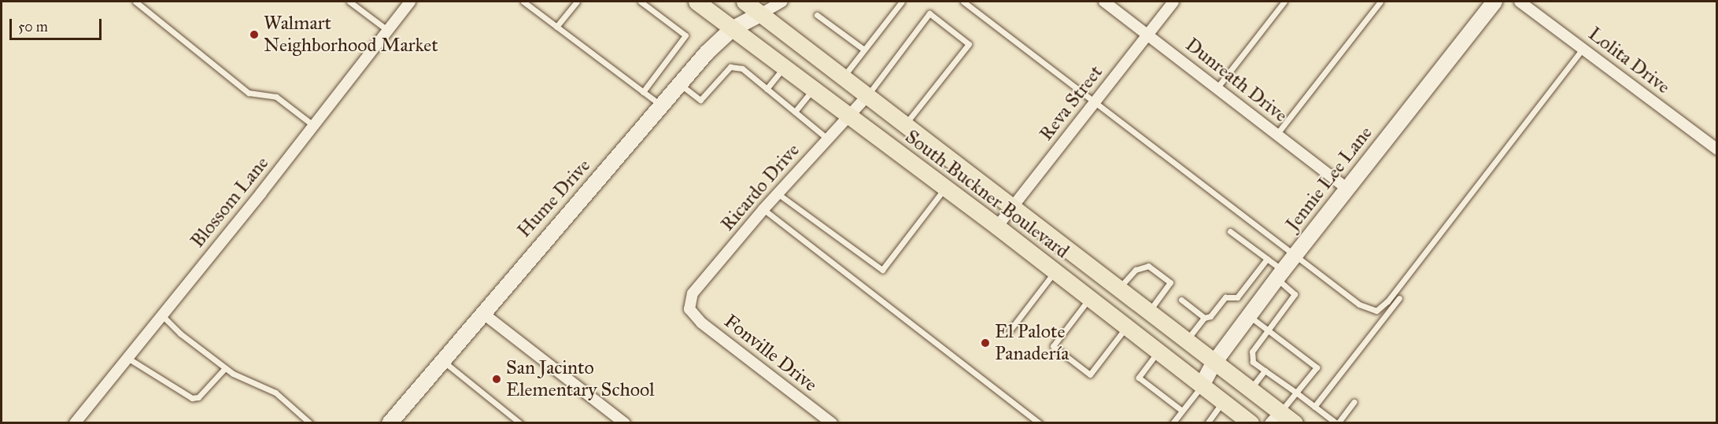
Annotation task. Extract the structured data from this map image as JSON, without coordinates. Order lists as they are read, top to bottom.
{
  "streets": {
    "main road": ["South Buckner Boulevard"],
    "street": [
      "Lolita Drive",
      "Dunreath Drive",
      "Reva Street",
      "Jennie Lee Lane",
      "Ricardo Drive",
      "Hume Drive",
      "Blossom Lane",
      "Fonville Drive"
    ]
  },
  "crossings": [
    ["Dunreath Drive", "Reva Street"],
    ["Dunreath Drive", "Jennie Lee Lane"],
    ["Reva Street", "South Buckner Boulevard"],
    ["Jennie Lee Lane", "South Buckner Boulevard"],
    ["Ricardo Drive", "South Buckner Boulevard"],
    ["Ricardo Drive", "Fonville Drive"],
    ["South Buckner Boulevard", "Hume Drive"]
  ],
  "places": ["Walmart Neighborhood Market", "El Palote Panadería", "San Jacinto Elementary School"],
  "scale_bar": "50 m"
}
